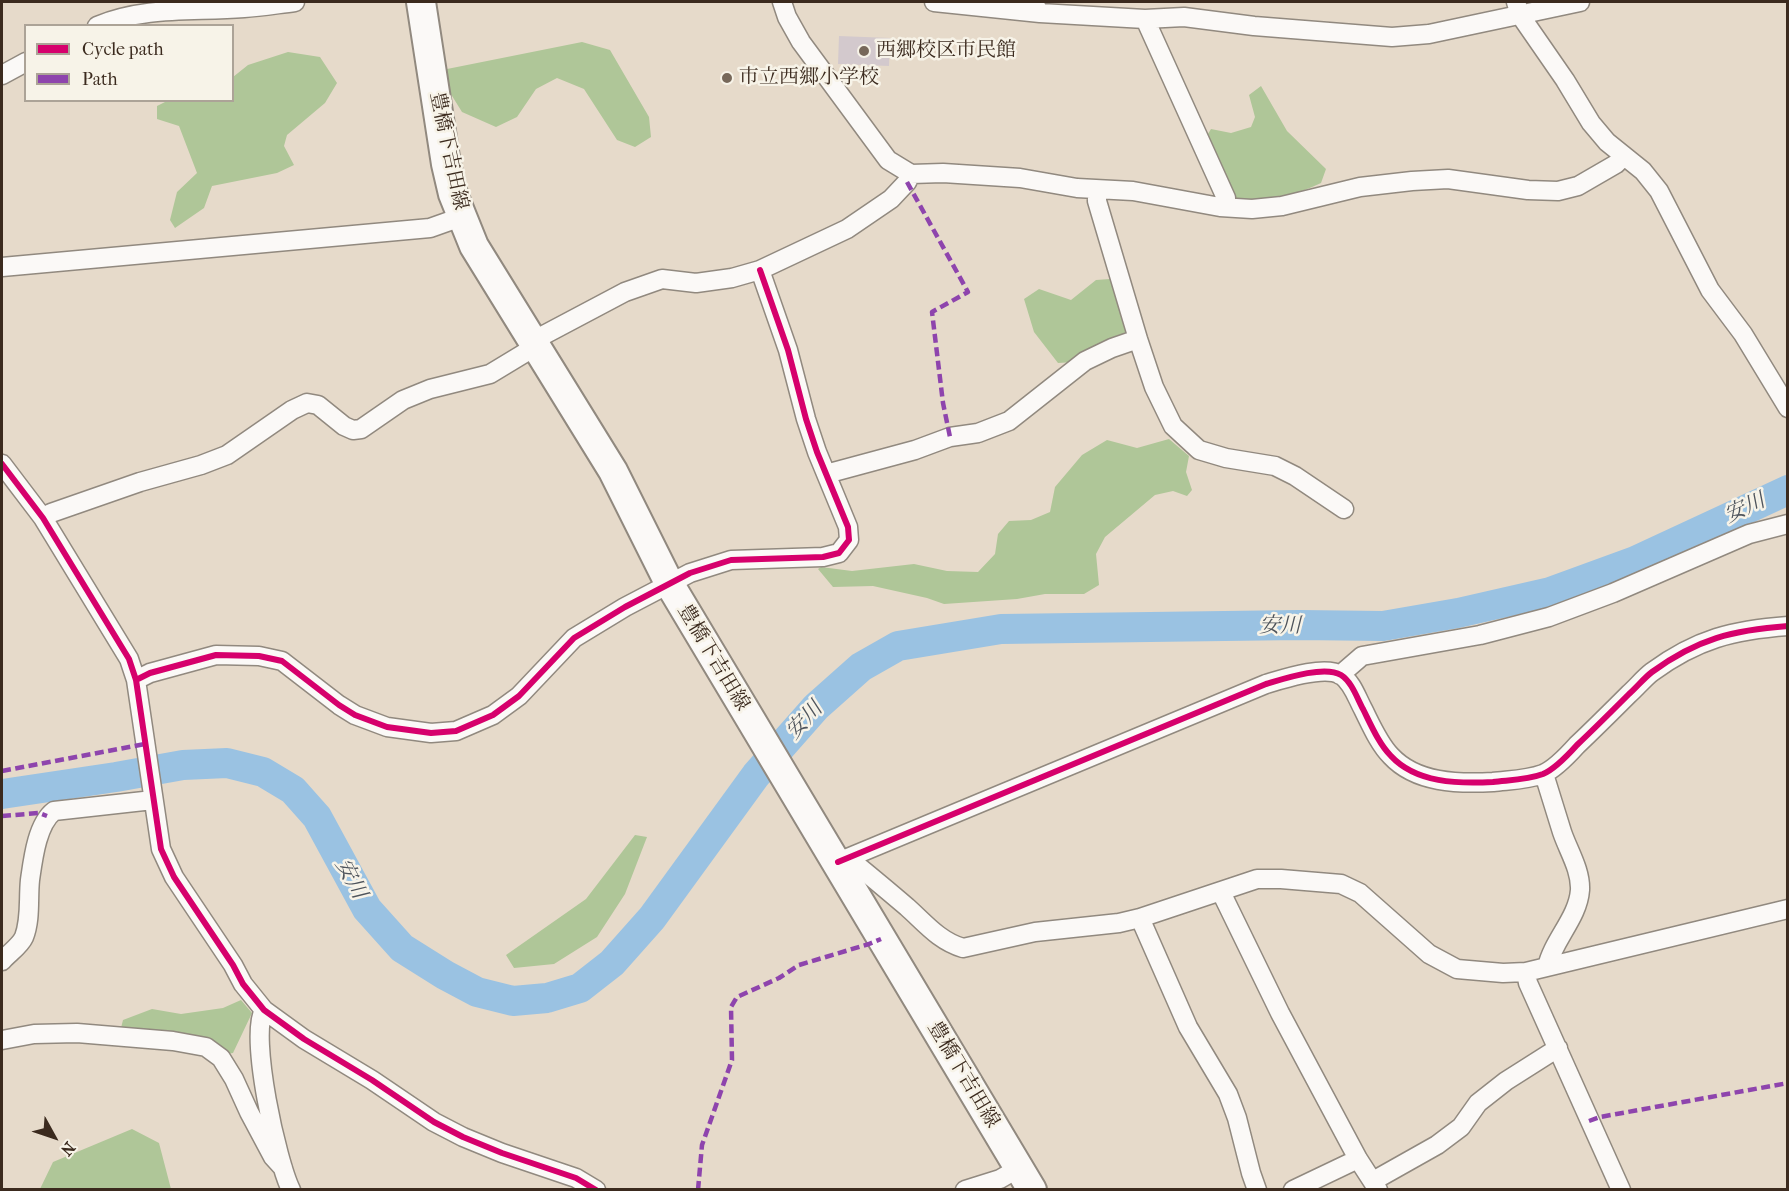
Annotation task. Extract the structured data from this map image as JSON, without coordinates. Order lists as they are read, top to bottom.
{
  "streets": {
    "main road": ["豊橋下吉田線"]
  },
  "water": ["安川"],
  "places": ["西郷校区市民館", "市立西郷小学校"],
  "legend": ["Cycle path", "Path"],
  "north": "bottom right"
}
